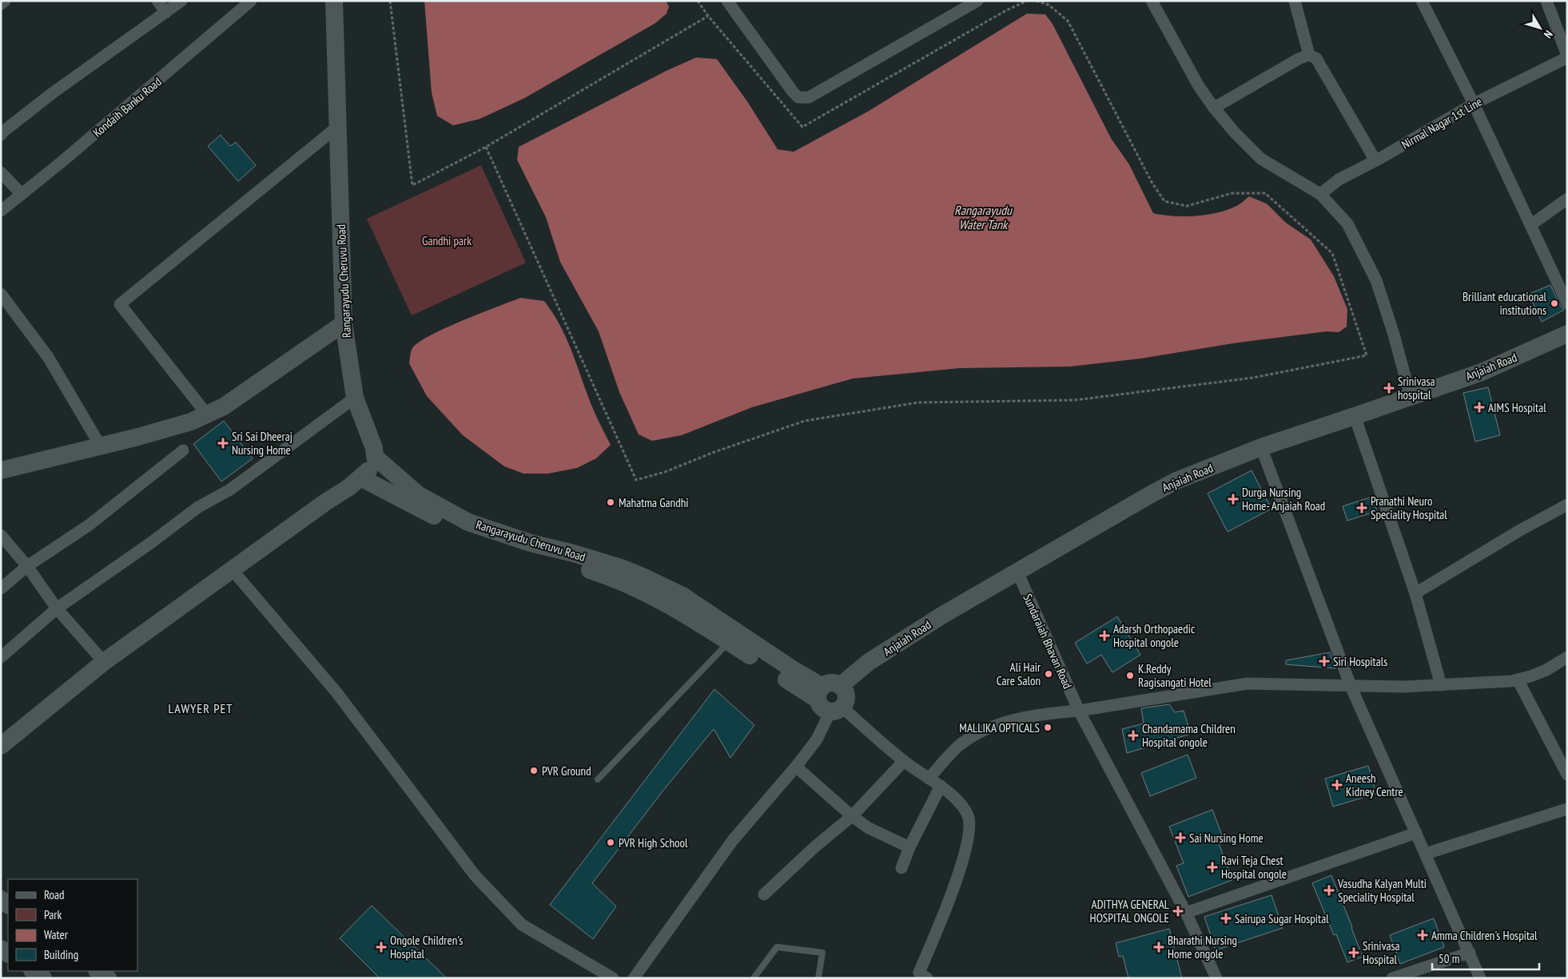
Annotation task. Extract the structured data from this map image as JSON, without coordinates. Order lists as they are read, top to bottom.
{
  "streets": {
    "street": [
      "Kondaih Banku Road",
      "Nirmal Nagar 1st Line",
      "Rangarayudu Cheruvu Road",
      "Anjaiah Road",
      "Sundaraiah Bhavan Road"
    ]
  },
  "crossings": [
    ["Rangarayudu Cheruvu Road", "Anjaiah Road"],
    ["Anjaiah Road", "Sundaraiah Bhavan Road"]
  ],
  "districts": ["LAWYER PET"],
  "water": ["Rangarayudu Water Tank"],
  "parks": ["Gandhi park"],
  "places": {
    "other": [
      "Brilliant educational institutions",
      "Mahatma Gandhi",
      "Ali Hair Care Salon",
      "K.Reddy Ragisangati Hotel",
      "MALLIKA OPTICALS",
      "PVR Ground",
      "PVR High School"
    ],
    "health": [
      "Srinivasa hospital",
      "AIMS Hospital",
      "Sri Sai Dheeraj Nursing Home",
      "Durga Nursing Home- Anjaiah Road",
      "Pranathi Neuro Speciality Hospital",
      "Adarsh Orthopaedic Hospital ongole",
      "Siri Hospitals",
      "Chandamama Children Hospital ongole",
      "Aneesh Kidney Centre",
      "Sai Nursing Home",
      "Ravi Teja Chest Hospital ongole",
      "Vasudha Kalyan Multi Speciality Hospital",
      "ADITHYA GENERAL HOSPITAL ONGOLE",
      "Sairupa Sugar Hospital",
      "Amma Children's Hospital",
      "Ongole Children's Hospital",
      "Bharathi Nursing Home ongole",
      "Srinivasa Hospital"
    ]
  },
  "legend": [
    "Road",
    "Park",
    "Water",
    "Building"
  ],
  "scale_bar": "50 m",
  "north": "bottom right"
}
